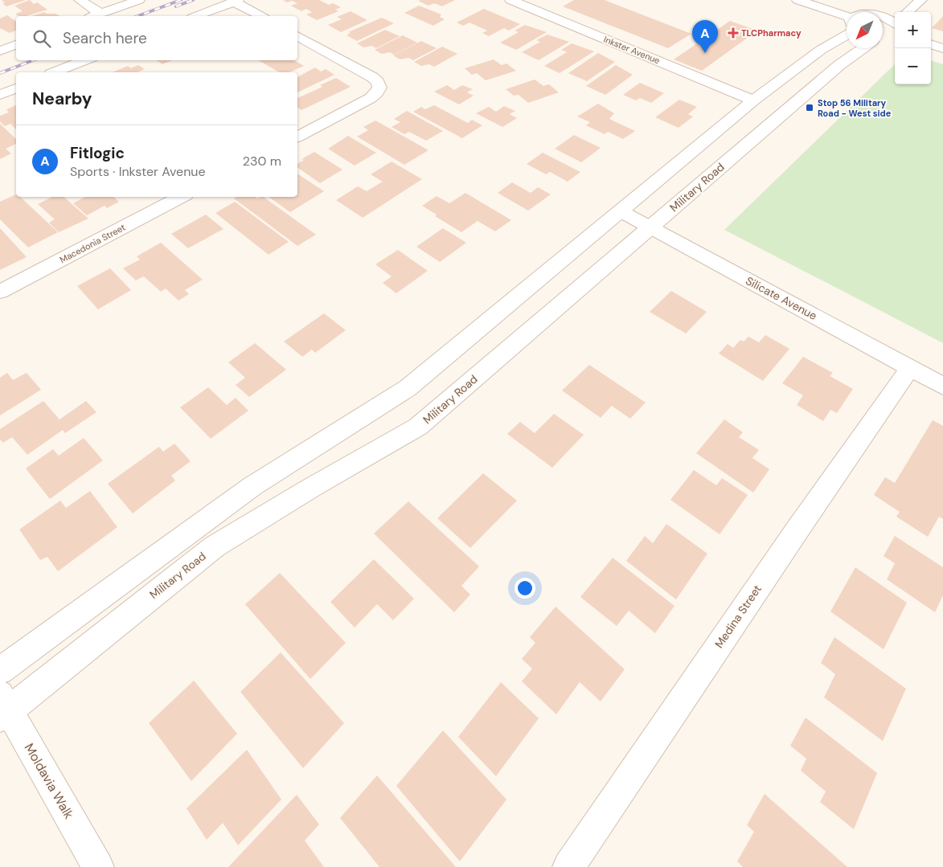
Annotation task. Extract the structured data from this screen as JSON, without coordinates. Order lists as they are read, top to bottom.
{
  "streets": {
    "street": [
      "Inkster Avenue",
      "Military Road",
      "Macedonia Street",
      "Silicate Avenue",
      "Medina Street",
      "Moldavia Walk"
    ]
  },
  "crossings": [
    ["Military Road", "Silicate Avenue"],
    ["Military Road", "Moldavia Walk"],
    ["Silicate Avenue", "Medina Street"]
  ],
  "places": {
    "health": ["TLCPharmacy"],
    "transit": ["Stop 56 Military Road - West side"]
  },
  "north": "bottom left",
  "page": {
    "map_buttons": ["+", "−"],
    "search": "Search here",
    "pins": "A",
    "heading": "Nearby",
    "list": [
      {
        "mark": "A",
        "name": "Fitlogic",
        "note": "Sports · Inkster Avenue",
        "value": "230 m"
      }
    ]
  }
}
